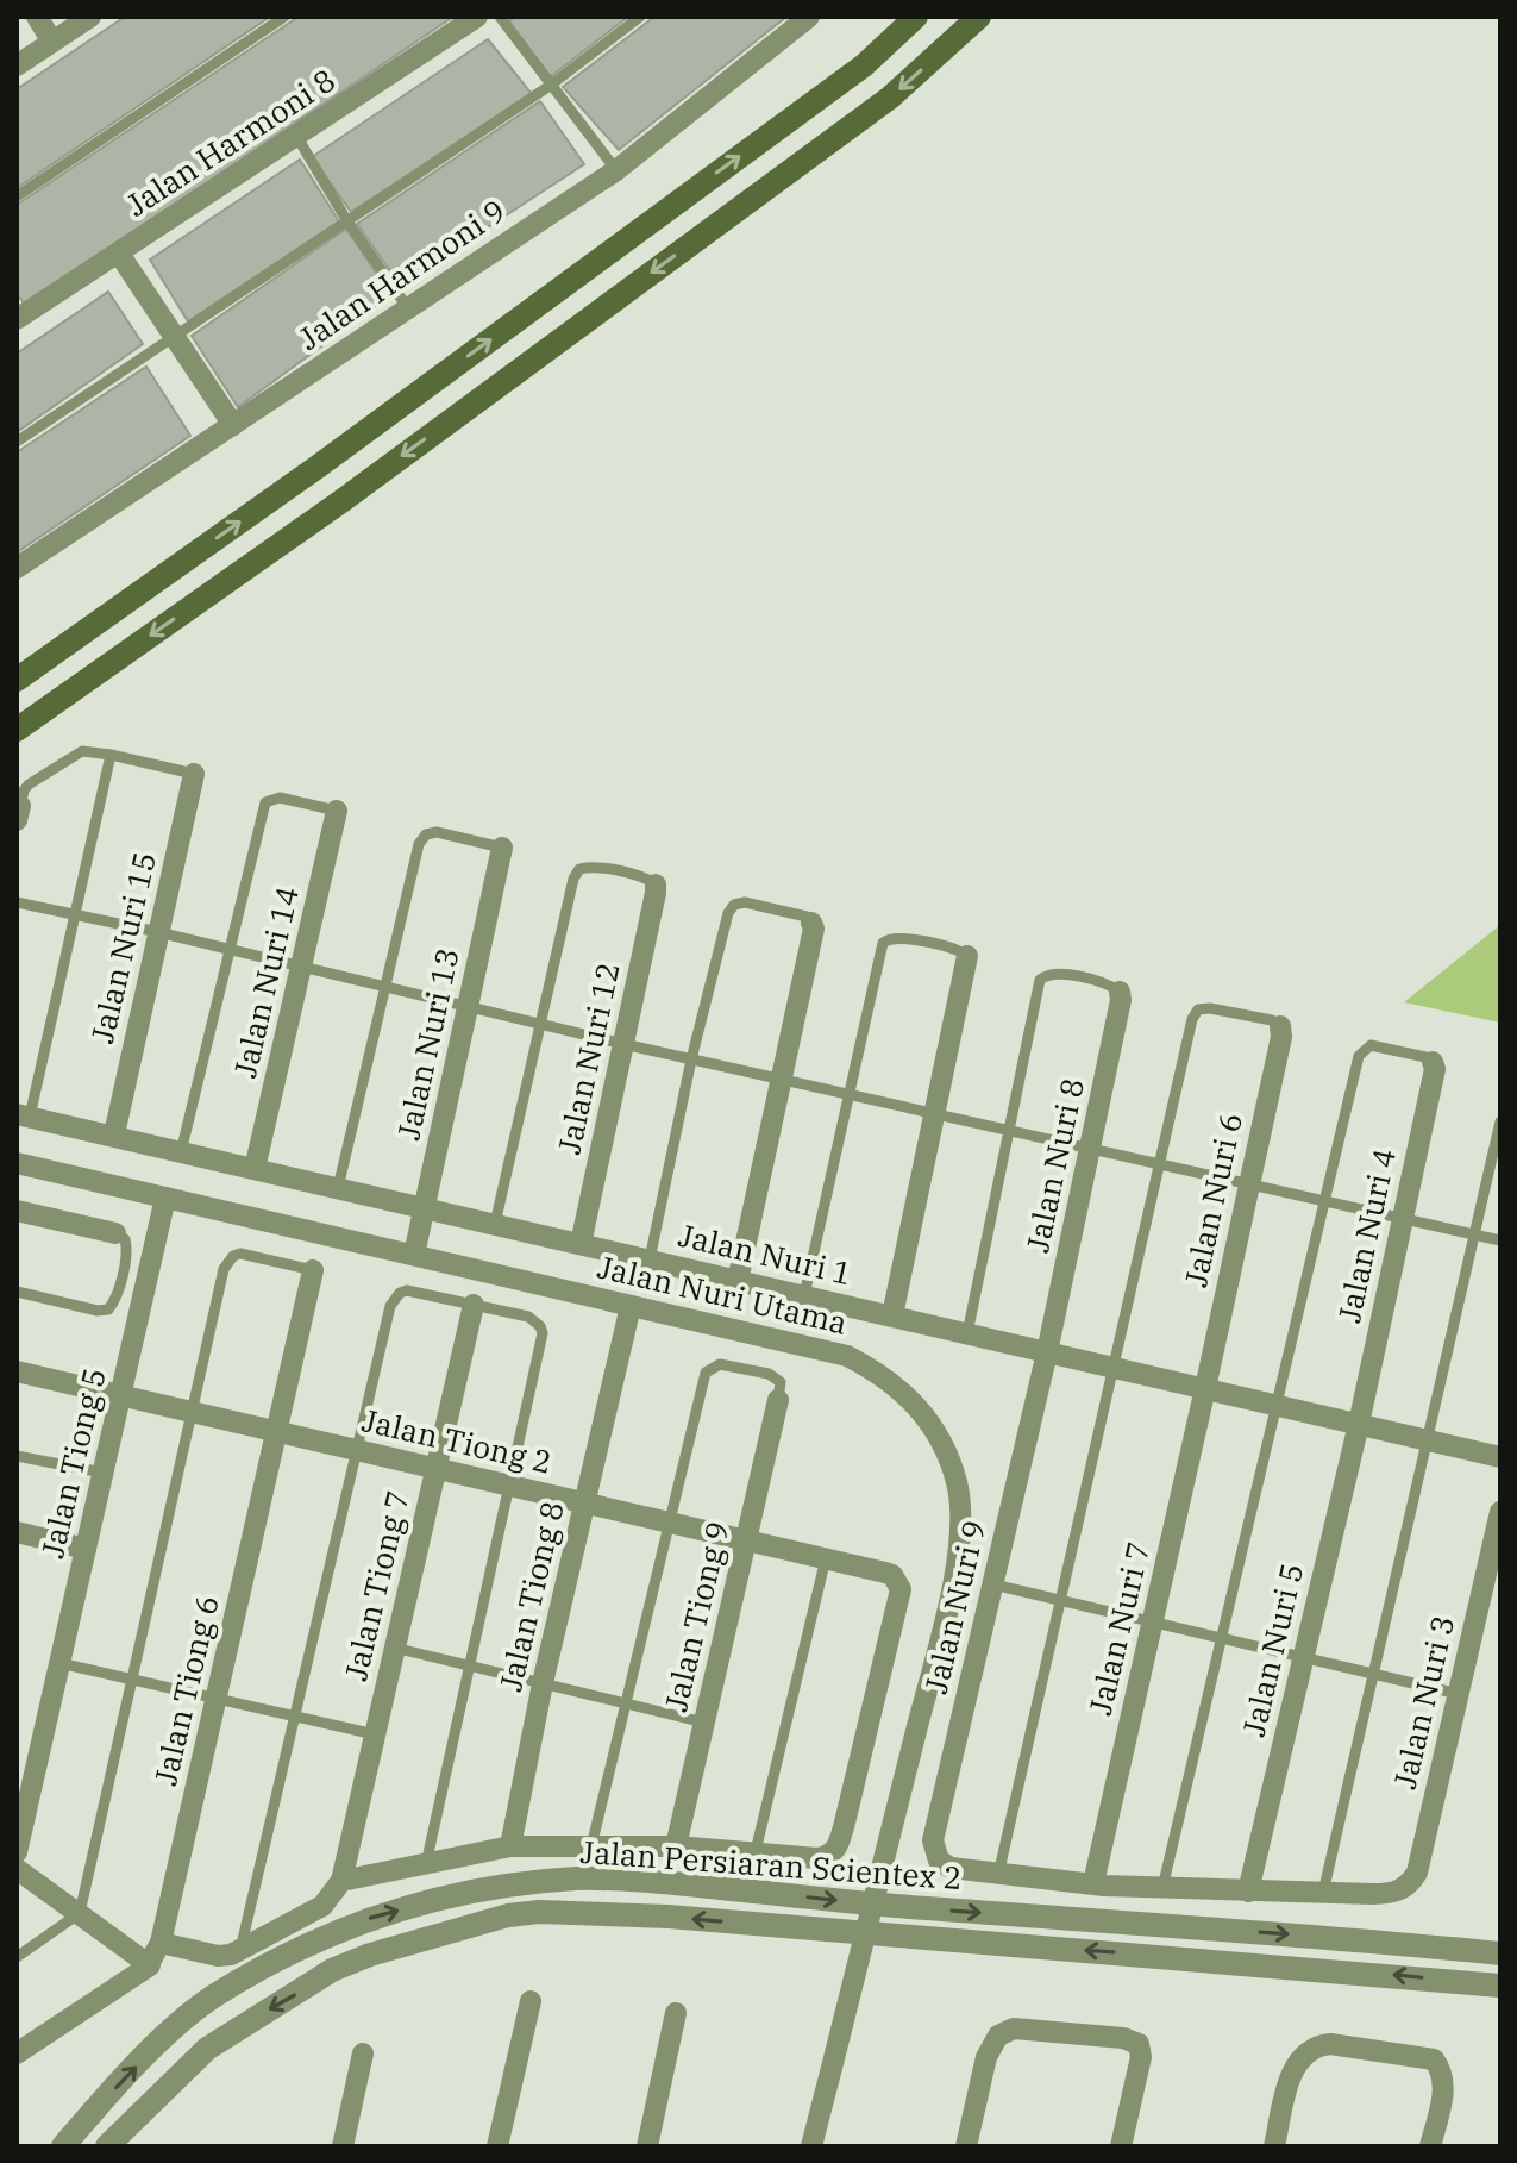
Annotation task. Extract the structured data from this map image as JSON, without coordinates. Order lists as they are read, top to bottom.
{
  "streets": {
    "street": [
      "Jalan Harmoni 8",
      "Jalan Harmoni 9",
      "Jalan Nuri 15",
      "Jalan Nuri 14",
      "Jalan Nuri 13",
      "Jalan Nuri 12",
      "Jalan Nuri 8",
      "Jalan Nuri 6",
      "Jalan Nuri 4",
      "Jalan Nuri 1",
      "Jalan Nuri Utama",
      "Jalan Tiong 2",
      "Jalan Tiong 5",
      "Jalan Tiong 7",
      "Jalan Tiong 8",
      "Jalan Nuri 9",
      "Jalan Tiong 9",
      "Jalan Nuri 7",
      "Jalan Nuri 5",
      "Jalan Tiong 6",
      "Jalan Nuri 3",
      "Jalan Persiaran Scientex 2"
    ]
  },
  "crossings": [
    ["Jalan Nuri 15", "Jalan Nuri 1"],
    ["Jalan Nuri 14", "Jalan Nuri 1"],
    ["Jalan Nuri 13", "Jalan Nuri 1"],
    ["Jalan Nuri 13", "Jalan Nuri Utama"],
    ["Jalan Nuri 12", "Jalan Nuri 1"],
    ["Jalan Nuri 8", "Jalan Nuri 1"],
    ["Jalan Nuri 8", "Jalan Nuri 9"],
    ["Jalan Nuri 6", "Jalan Nuri 1"],
    ["Jalan Nuri 6", "Jalan Nuri 7"],
    ["Jalan Nuri 4", "Jalan Nuri 1"],
    ["Jalan Nuri 4", "Jalan Nuri 5"],
    ["Jalan Nuri 1", "Jalan Nuri 9"],
    ["Jalan Nuri 1", "Jalan Nuri 7"],
    ["Jalan Nuri 1", "Jalan Nuri 5"],
    ["Jalan Nuri Utama", "Jalan Tiong 5"],
    ["Jalan Nuri Utama", "Jalan Tiong 8"],
    ["Jalan Nuri Utama", "Jalan Persiaran Scientex 2"],
    ["Jalan Tiong 2", "Jalan Tiong 5"],
    ["Jalan Tiong 2", "Jalan Tiong 7"],
    ["Jalan Tiong 2", "Jalan Tiong 8"],
    ["Jalan Tiong 2", "Jalan Tiong 9"],
    ["Jalan Tiong 2", "Jalan Tiong 6"]
  ]
}
